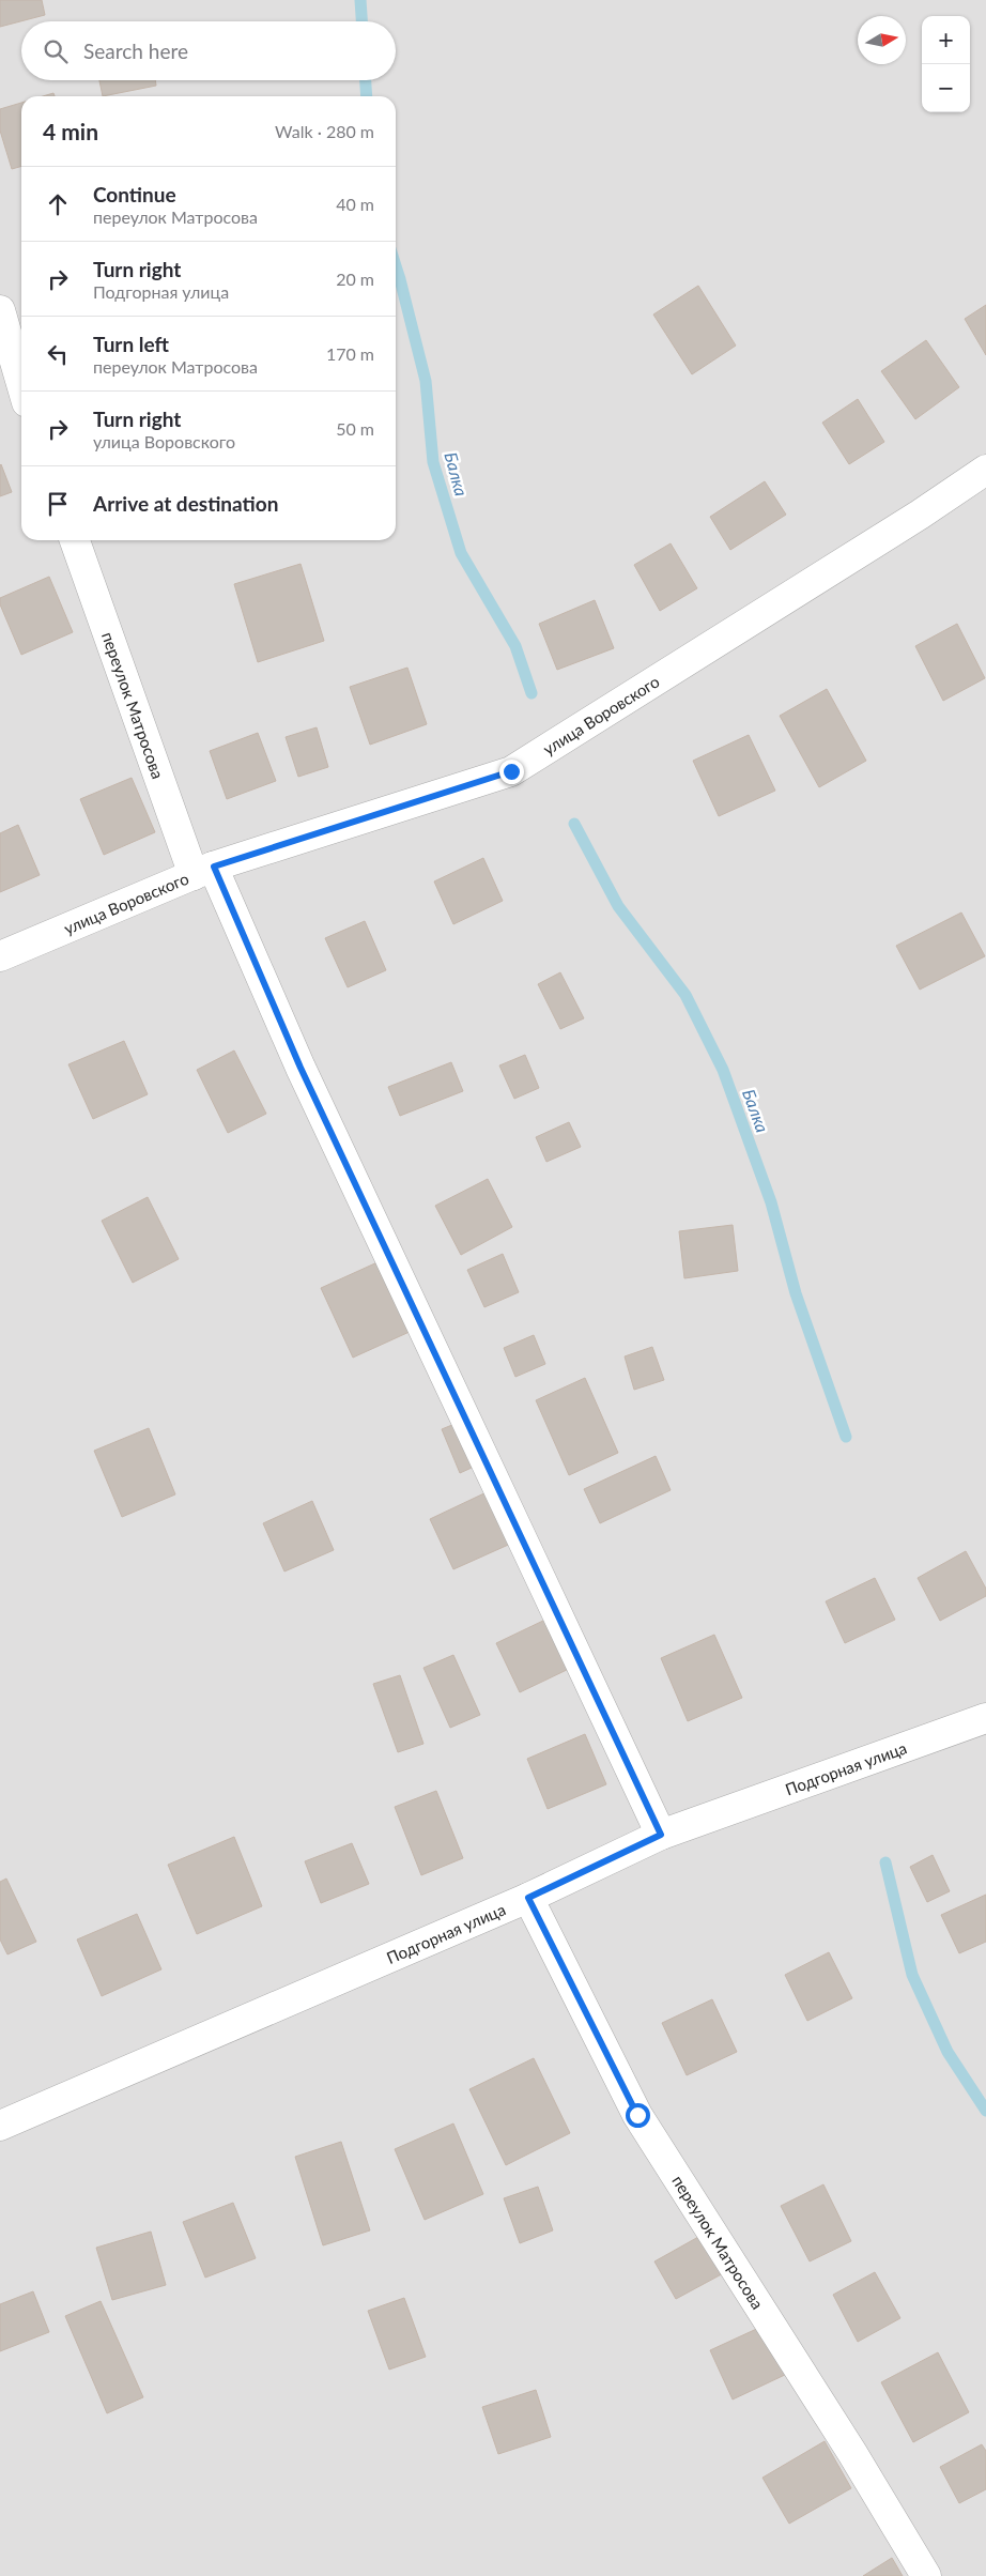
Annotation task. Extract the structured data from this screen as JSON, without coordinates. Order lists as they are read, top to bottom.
{
  "streets": {
    "street": ["переулок Матросова", "улица Воровского", "Подгорная улица"]
  },
  "crossings": [
    ["переулок Матросова", "улица Воровского"],
    ["переулок Матросова", "Подгорная улица"]
  ],
  "water": ["Балка"],
  "north": "right",
  "page": {
    "map_buttons": ["+", "−"],
    "search": "Search here",
    "heading": ["4 min", "Walk · 280 m"],
    "list": [
      ["Continue", "переулок Матросова", "40 m"],
      ["Turn right", "Подгорная улица", "20 m"],
      ["Turn left", "переулок Матросова", "170 m"],
      ["Turn right", "улица Воровского", "50 m"],
      "Arrive at destination"
    ]
  }
}
